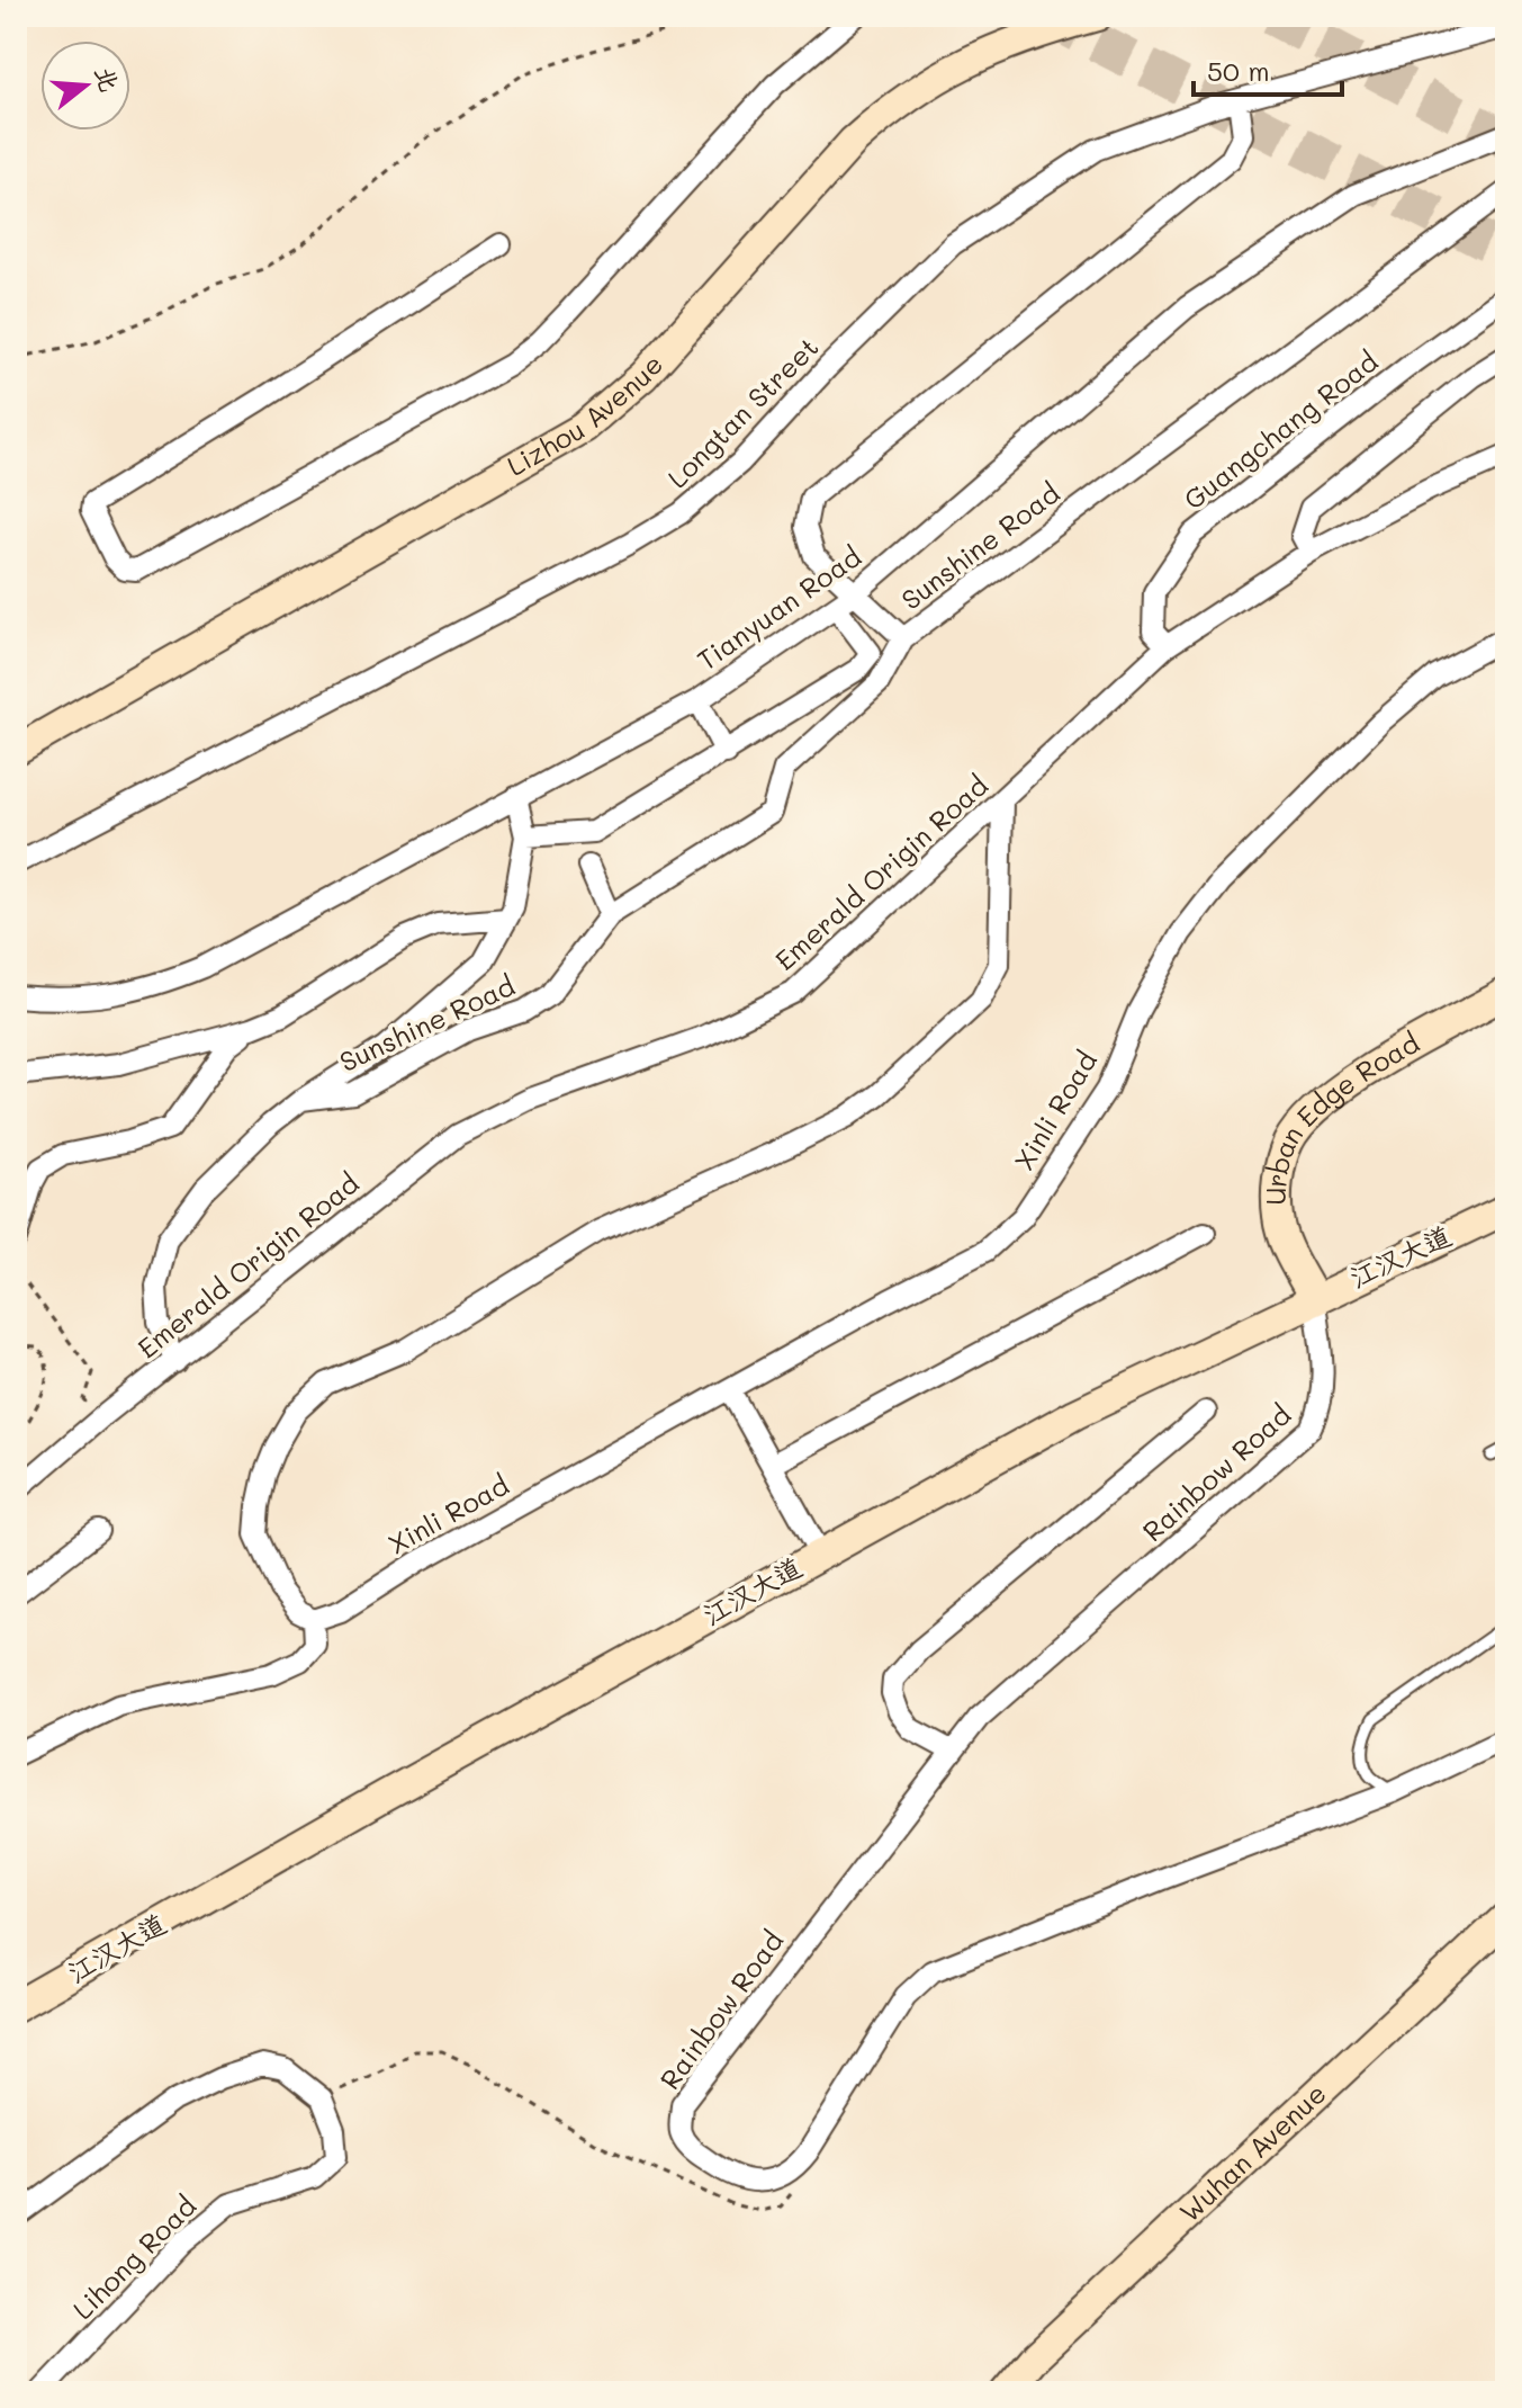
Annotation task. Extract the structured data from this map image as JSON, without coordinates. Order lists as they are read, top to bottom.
{
  "streets": {
    "main road": [
      "Lizhou Avenue",
      "Urban Edge Road",
      "江汉大道",
      "Wuhan Avenue"
    ],
    "street": [
      "Longtan Street",
      "Guangchang Road",
      "Sunshine Road",
      "Tianyuan Road",
      "Emerald Origin Road",
      "Xinli Road",
      "Rainbow Road",
      "Lihong Road"
    ]
  },
  "crossings": [
    ["Guangchang Road", "Emerald Origin Road"],
    ["Urban Edge Road", "江汉大道"],
    ["Urban Edge Road", "Rainbow Road"],
    ["江汉大道", "Rainbow Road"]
  ],
  "scale_bar": "50 m",
  "north": "right"
}
